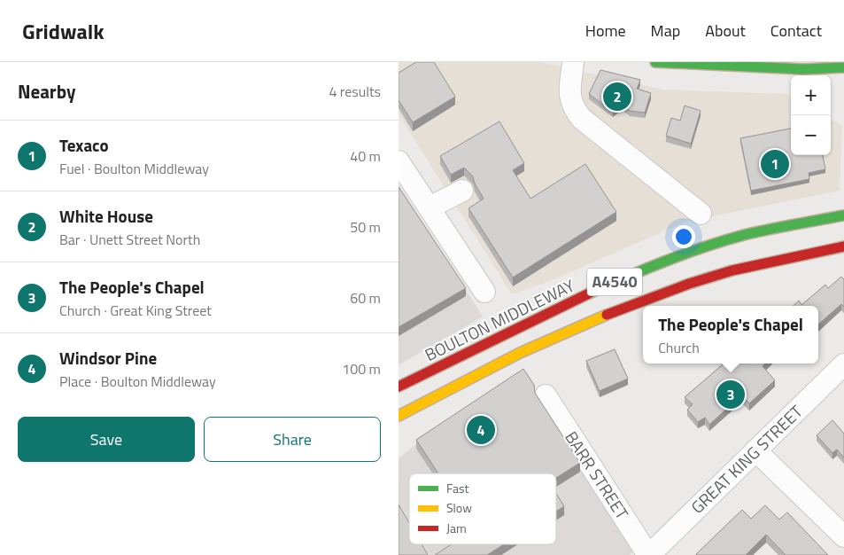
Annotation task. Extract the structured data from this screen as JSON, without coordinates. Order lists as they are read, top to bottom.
{
  "streets": {
    "highway": ["A4540", "BOULTON MIDDLEWAY"],
    "street": ["GREAT KING STREET", "BARR STREET"]
  },
  "crossings": [
    ["GREAT KING STREET", "BARR STREET"]
  ],
  "legend": ["Fast", "Slow", "Jam"],
  "page": {
    "header": "Gridwalk",
    "nav": [
      "Home",
      "Map",
      "About",
      "Contact"
    ],
    "heading": ["Nearby", "4 results"],
    "map_buttons": ["+", "−"],
    "pins": [
      "2",
      "1",
      "3",
      "4"
    ],
    "list": [
      {
        "mark": "1",
        "name": "Texaco",
        "note": "Fuel · Boulton Middleway",
        "value": "40 m"
      },
      {
        "mark": "2",
        "name": "White House",
        "note": "Bar · Unett Street North",
        "value": "50 m"
      },
      {
        "mark": "3",
        "name": "The People's Chapel",
        "note": "Church · Great King Street",
        "value": "60 m"
      },
      {
        "mark": "4",
        "name": "Windsor Pine",
        "note": "Place · Boulton Middleway",
        "value": "100 m"
      }
    ],
    "popup": ["The People's Chapel", "Church"],
    "buttons": ["Save", "Share"]
  }
}
